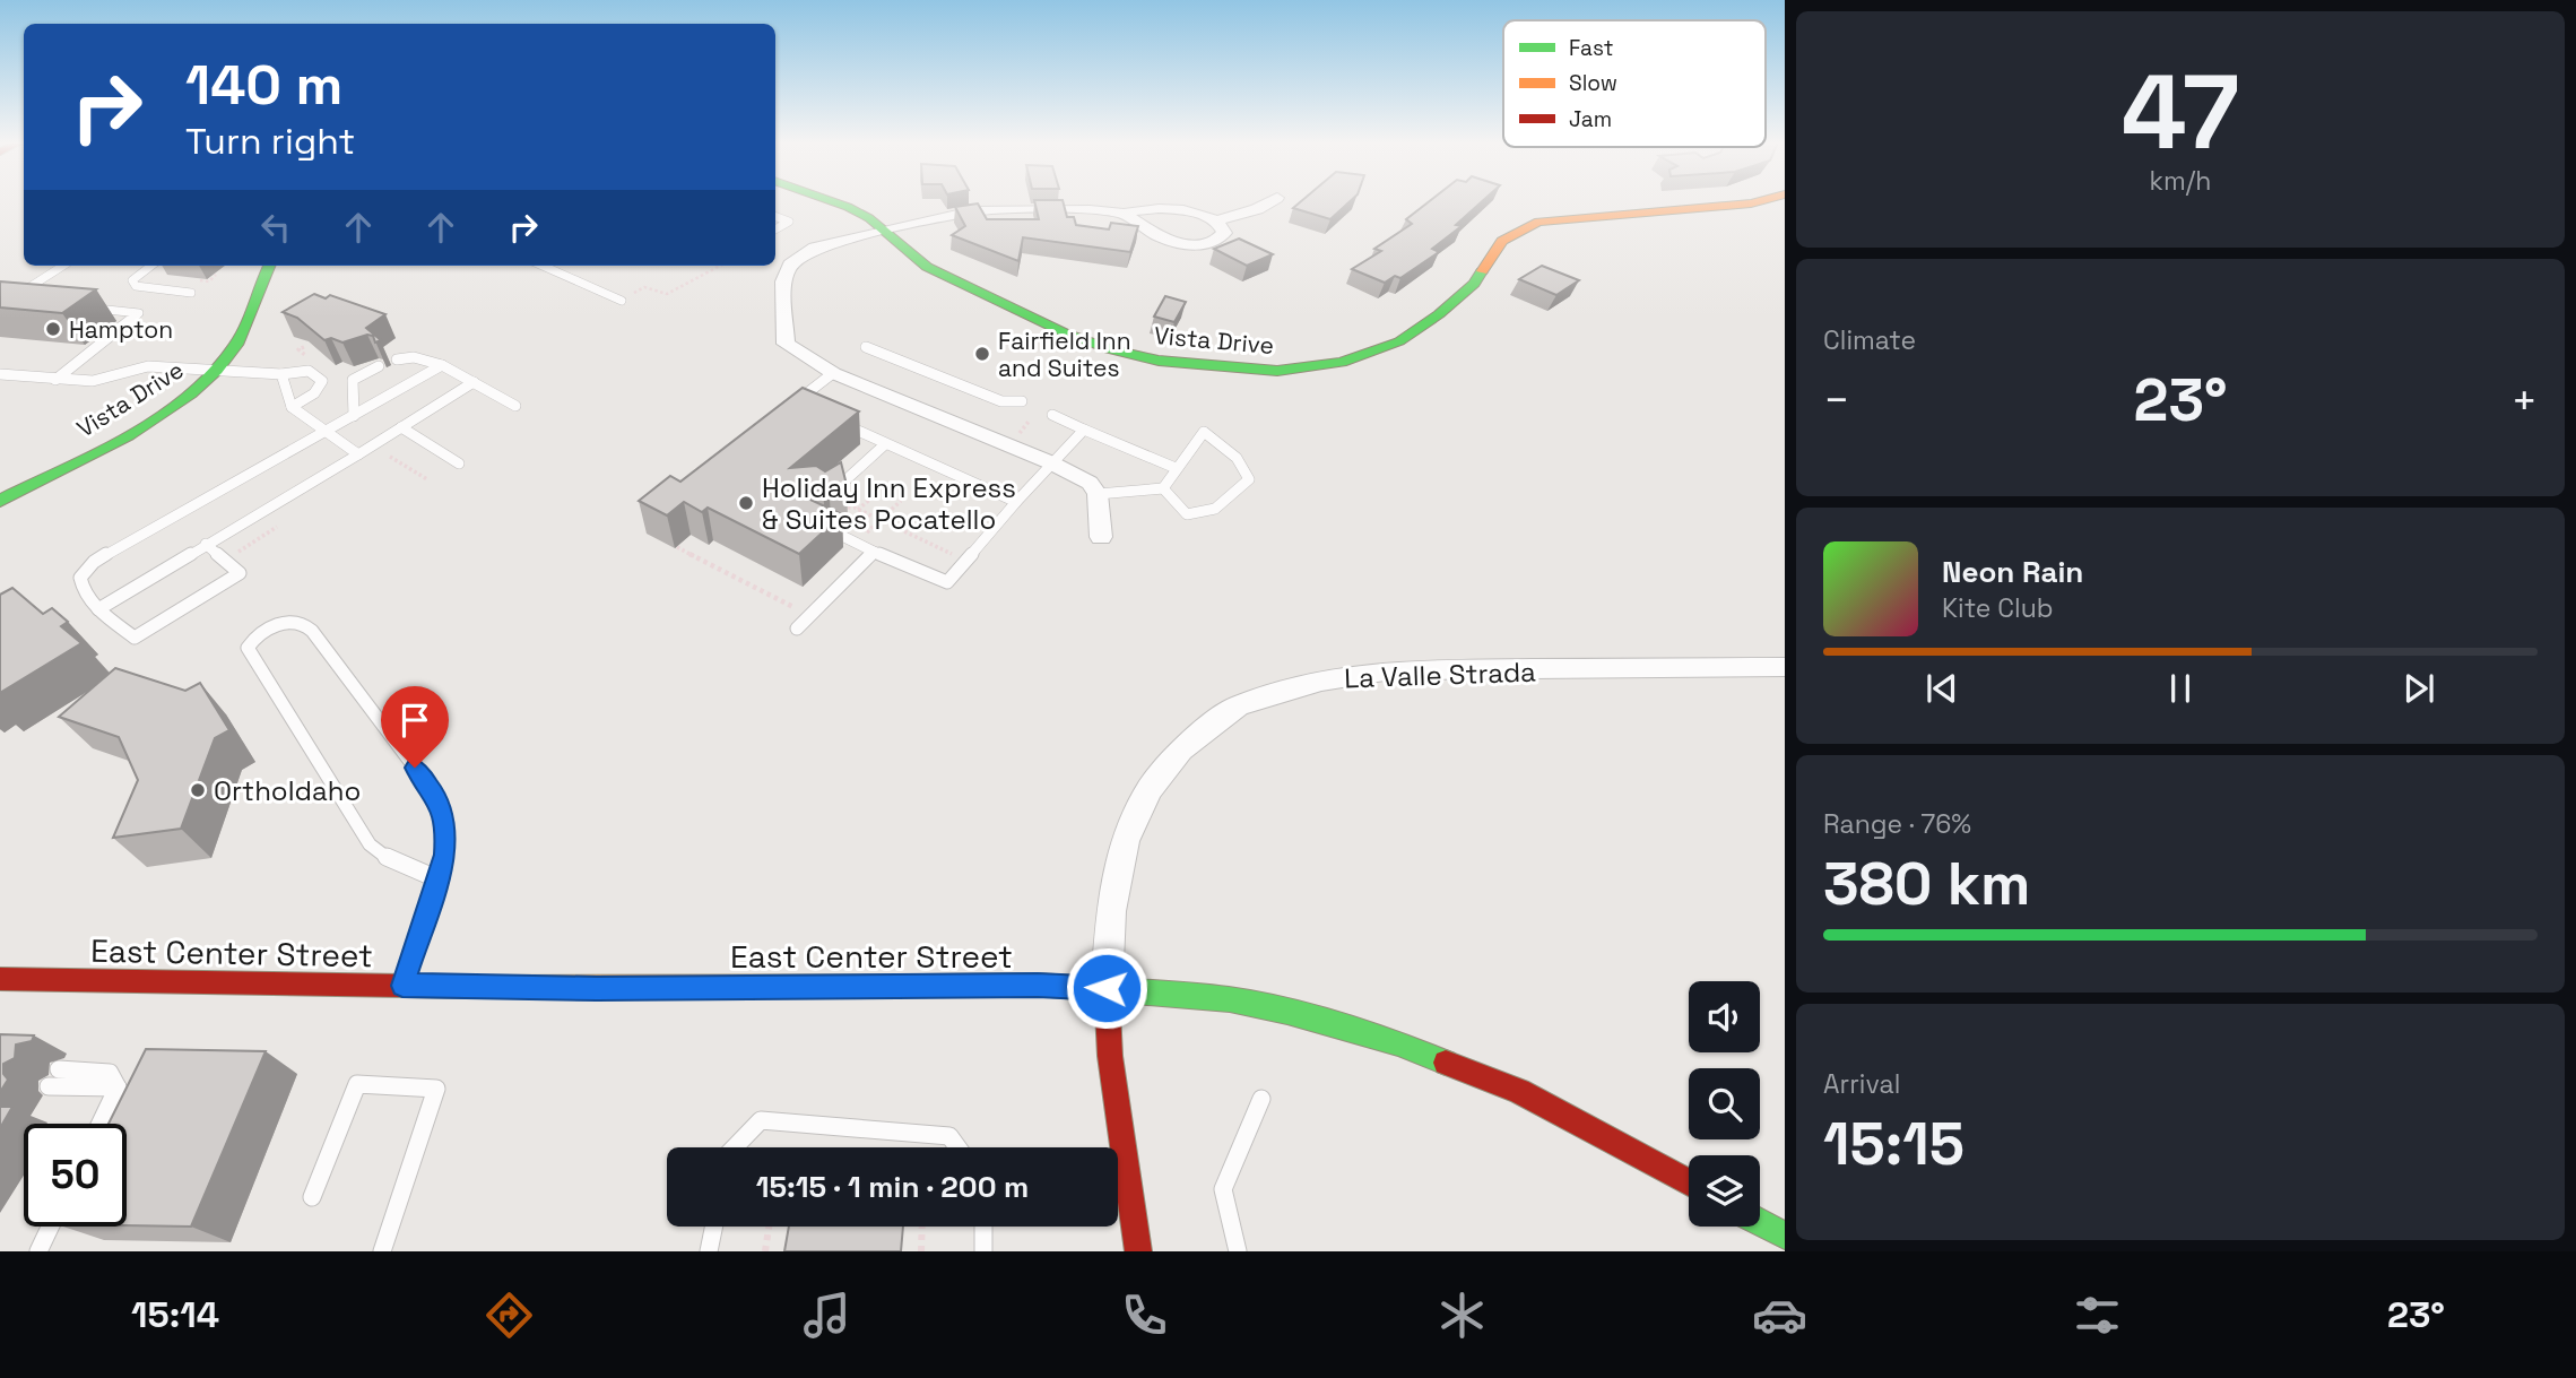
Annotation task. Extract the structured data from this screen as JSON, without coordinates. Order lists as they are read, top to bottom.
{
  "streets": {
    "main road": ["Vista Drive", "East Center Street"],
    "street": ["La Valle Strada"]
  },
  "crossings": [
    ["La Valle Strada", "East Center Street"]
  ],
  "places": [
    "Hampton",
    "Fairfield Inn and Suites",
    "Holiday Inn Express & Suites Pocatello",
    "OrthoIdaho"
  ],
  "legend": ["Fast", "Slow", "Jam"],
  "page": {
    "tile": [
      ["47", "km/h"],
      "Climate",
      ["Range · 76%", "380 km"],
      ["Arrival", "15:15"]
    ],
    "turn": ["140 m", "Turn right"],
    "heat": ["−", "23°", "+"],
    "song": ["Neon Rain", "Kite Club"],
    "limit": "50",
    "trip": "15:15 · 1 min · 200 m",
    "tabs": ["15:14", "23°"]
  }
}
